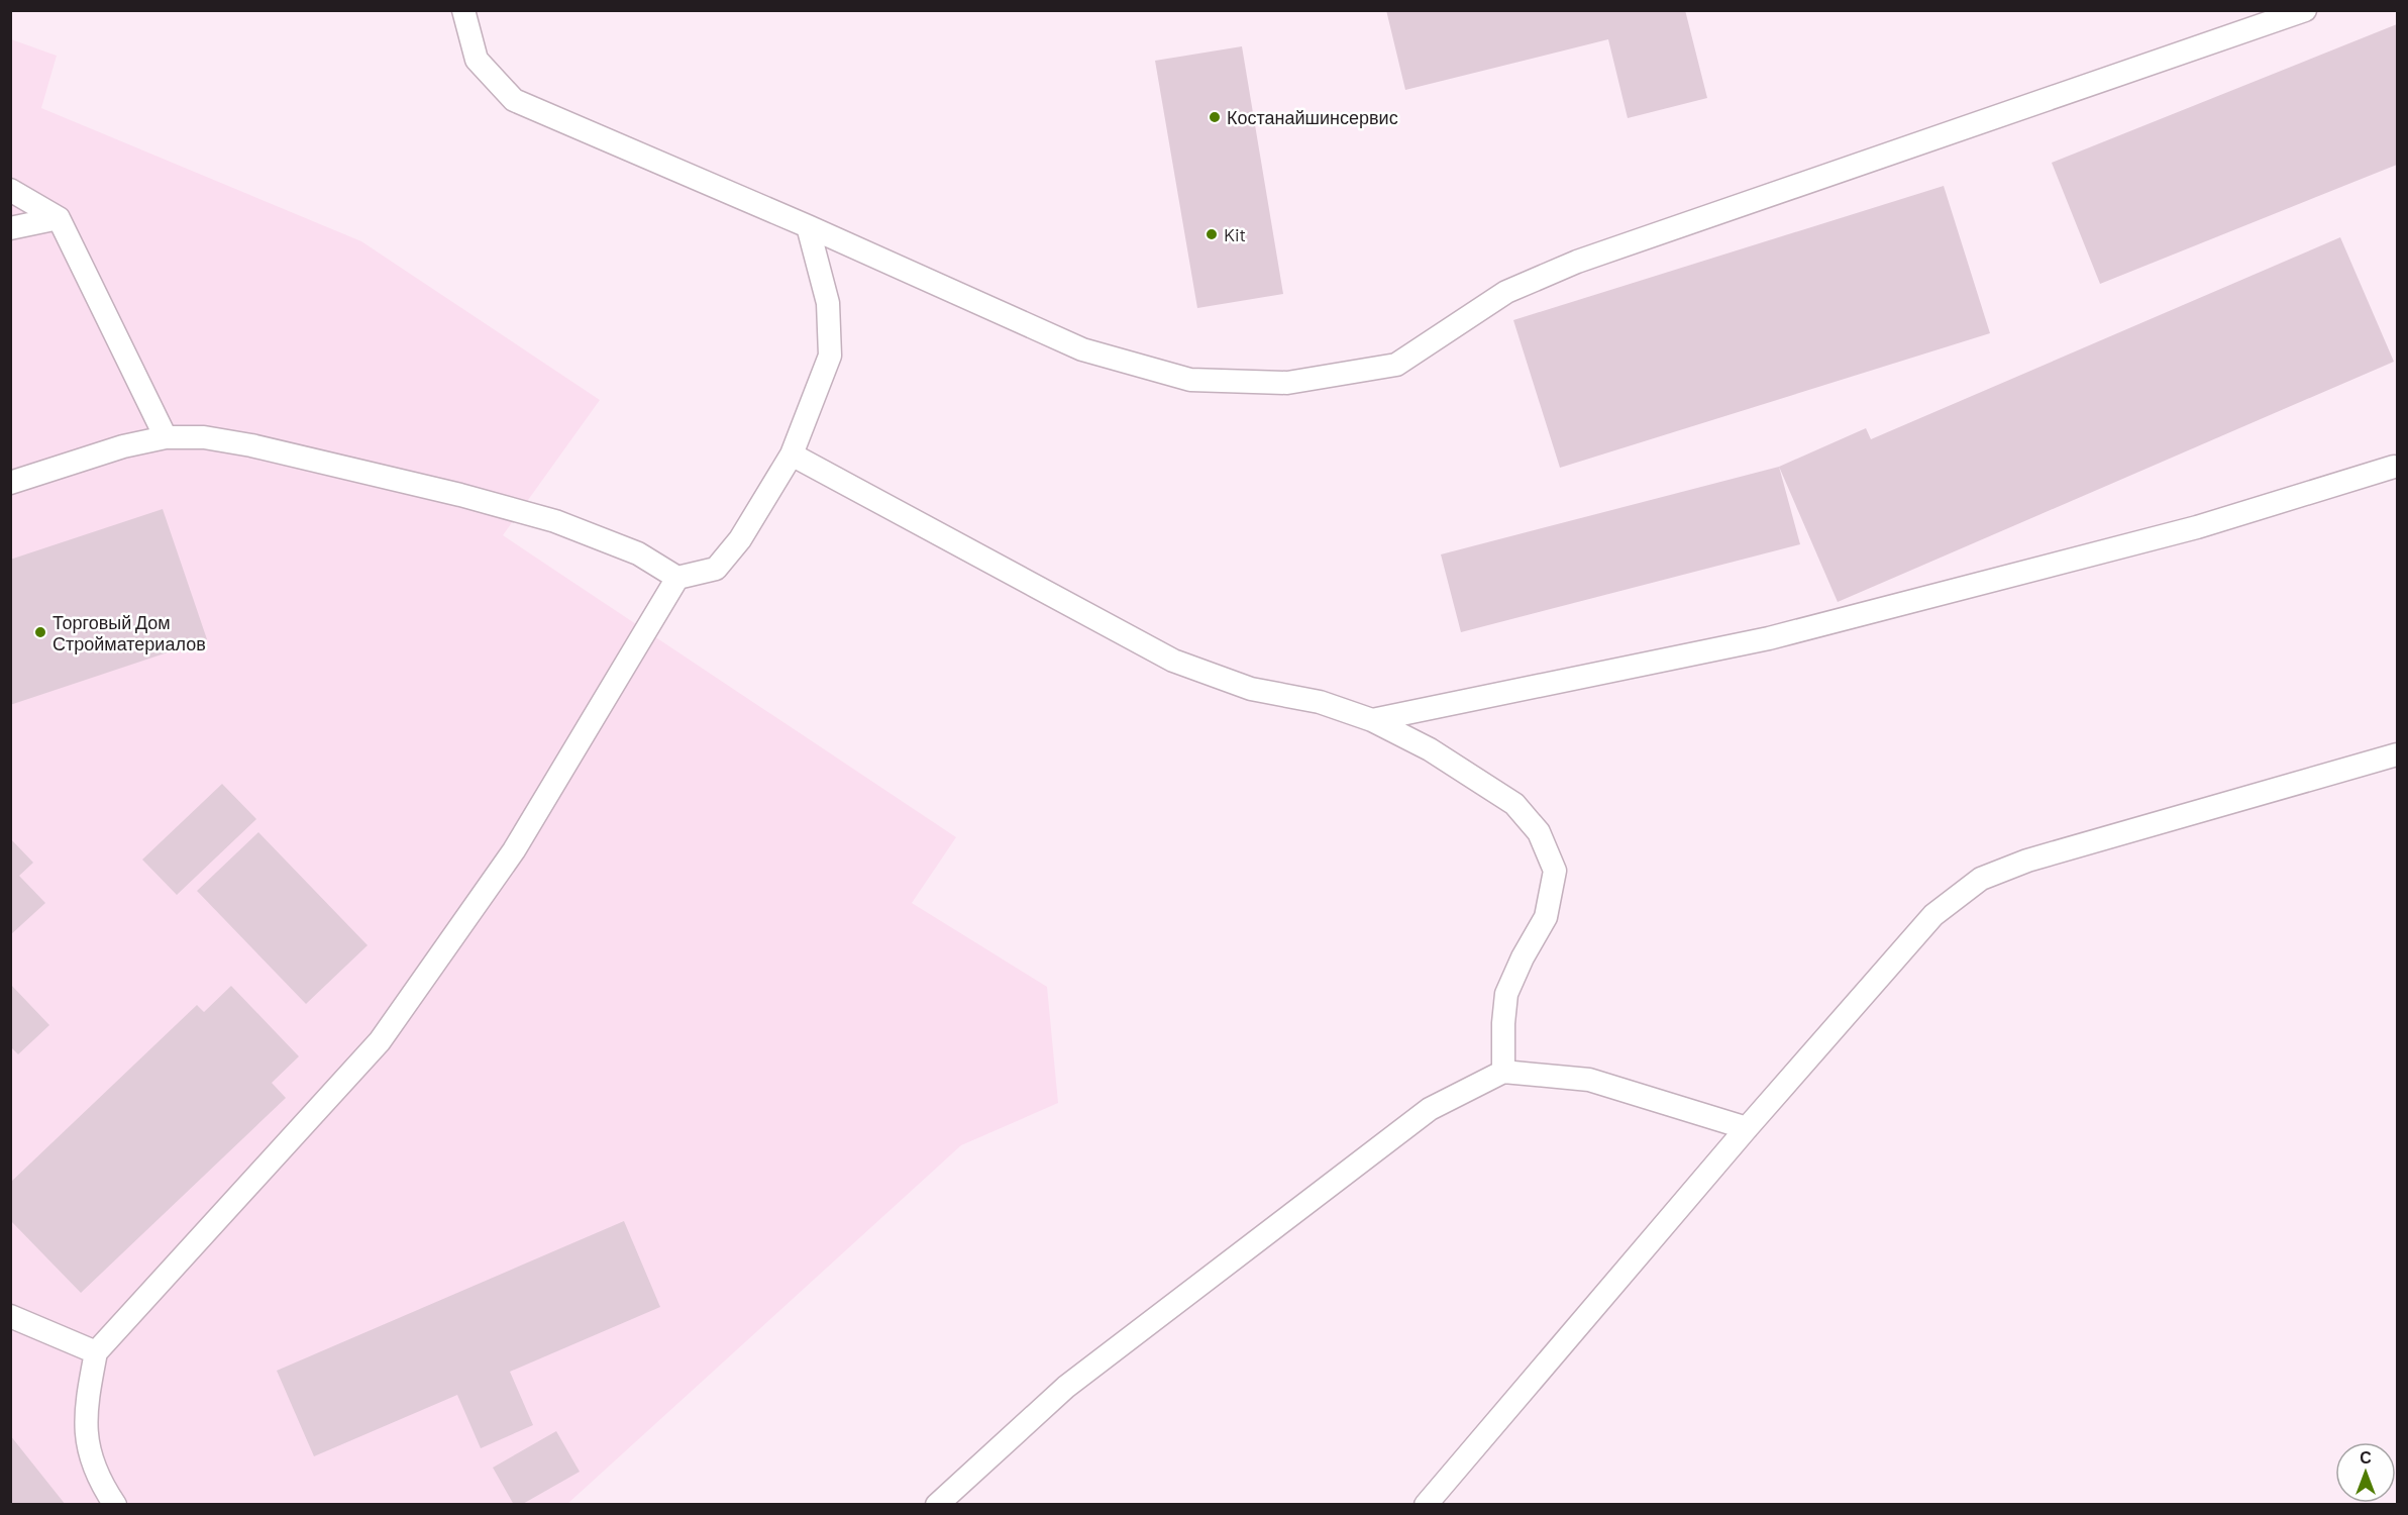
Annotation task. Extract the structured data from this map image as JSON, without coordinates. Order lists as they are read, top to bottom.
{
  "places": ["Костанайшинсервис", "Kit", "Торговый Дом Стройматериалов"],
  "north": "top"
}
